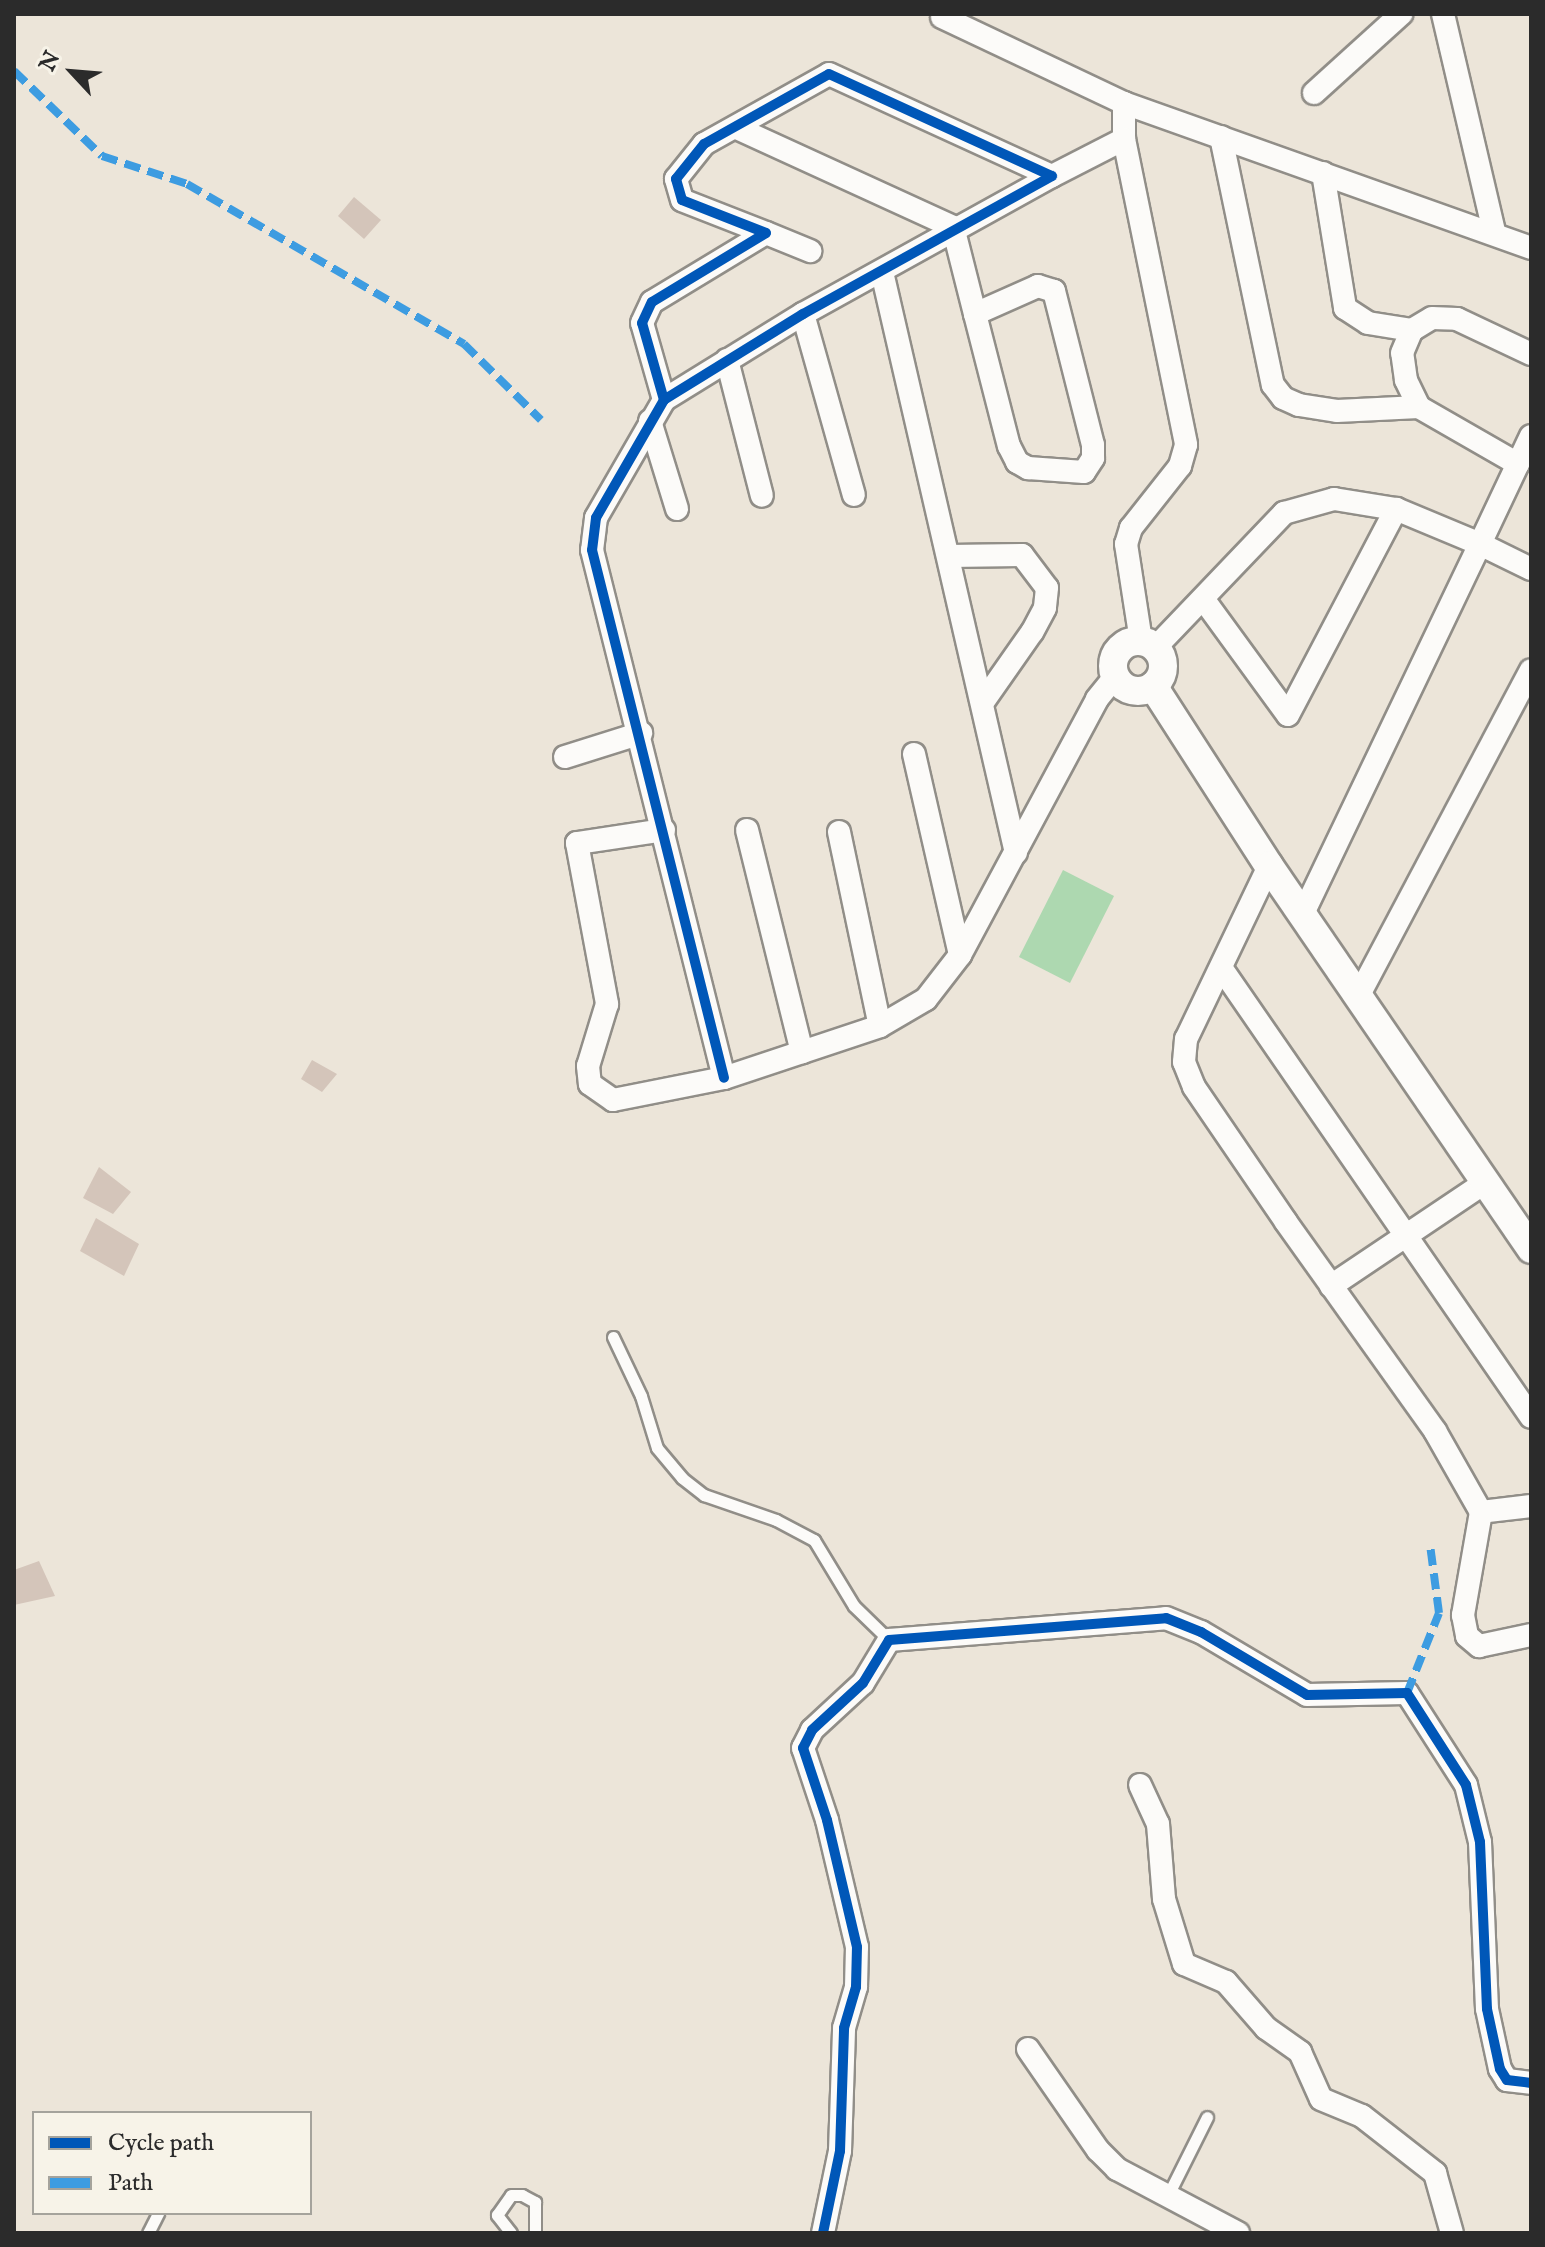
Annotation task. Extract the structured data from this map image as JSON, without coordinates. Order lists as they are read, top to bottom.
{
  "legend": ["Cycle path", "Path"],
  "north": "top left"
}
